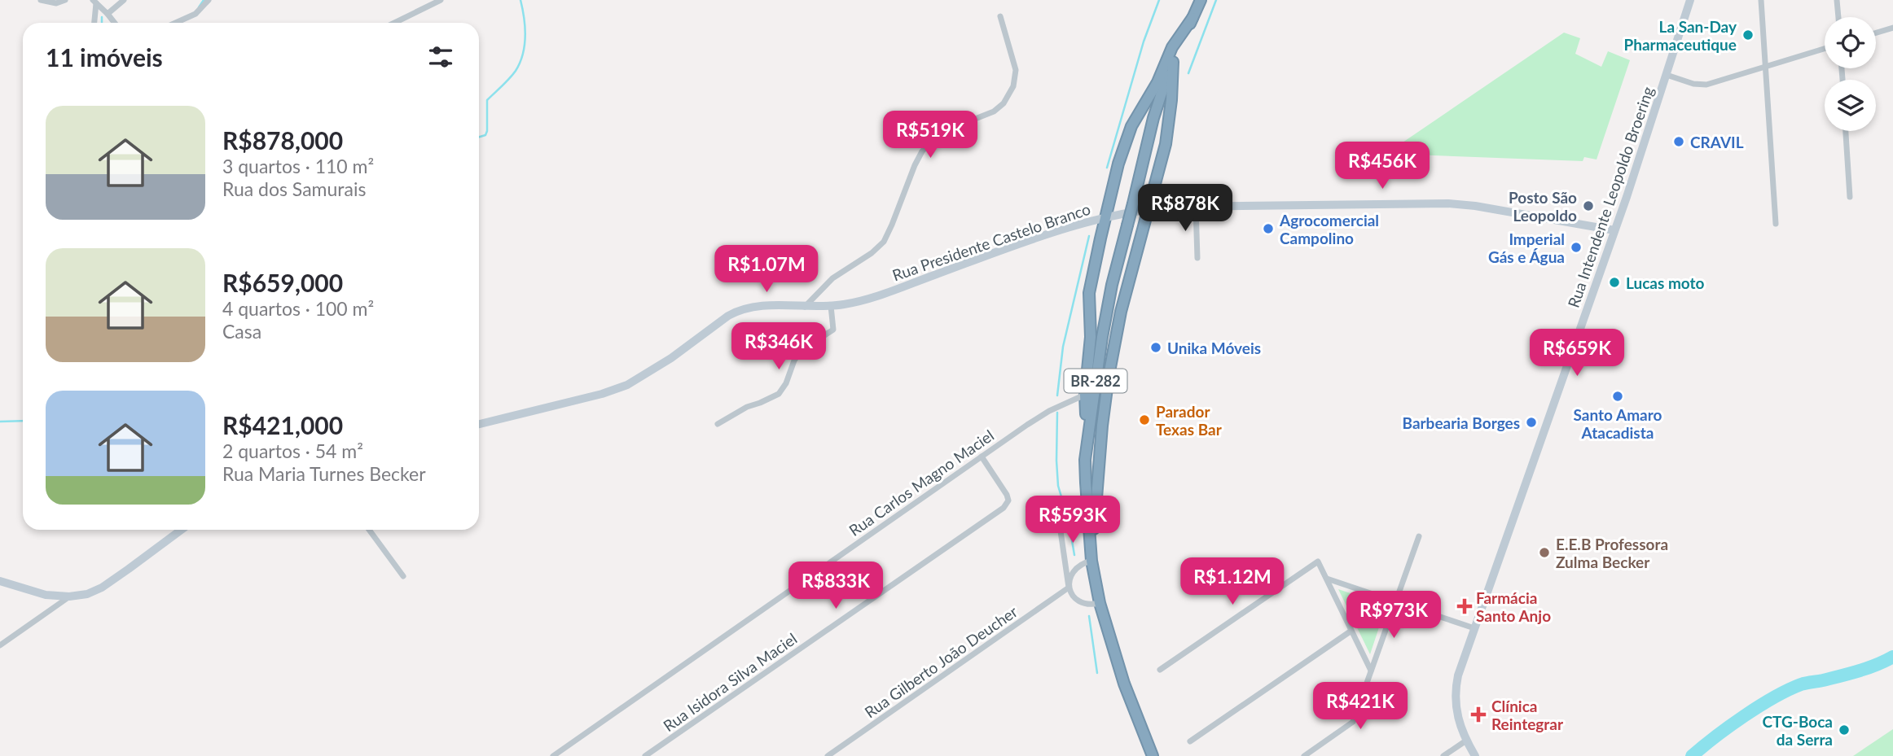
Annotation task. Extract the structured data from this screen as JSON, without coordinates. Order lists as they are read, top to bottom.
{
  "streets": {
    "highway": ["BR-282"],
    "street": [
      "Rua Intendente Leopoldo Broering",
      "Rua Presidente Castelo Branco",
      "Rua Carlos Magno Maciel",
      "Rua Gilberto João Deucher",
      "Rua Isidora Silva Maciel"
    ]
  },
  "crossings": [
    ["Rua Intendente Leopoldo Broering", "Rua Presidente Castelo Branco"],
    ["Rua Carlos Magno Maciel", "Rua Isidora Silva Maciel"]
  ],
  "places": {
    "other": [
      "La San-Day Pharmaceutique",
      "CRAVIL",
      "Posto São Leopoldo",
      "Agrocomercial Campolino",
      "Imperial Gás e Água",
      "Lucas moto",
      "Unika Móveis",
      "Santo Amaro Atacadista",
      "Parador Texas Bar",
      "Barbearia Borges",
      "E.E.B Professora Zulma Becker",
      "CTG-Boca da Serra"
    ],
    "health": ["Farmácia Santo Anjo", "Clínica Reintegrar"]
  },
  "page": {
    "heading": "11 imóveis",
    "list": [
      {
        "name": "R$878,000",
        "note": "3 quartos · 110 m² · Rua dos Samurais"
      },
      {
        "name": "R$659,000",
        "note": "4 quartos · 100 m² · Casa"
      },
      {
        "name": "R$421,000",
        "note": "2 quartos · 54 m² · Rua Maria Turnes Becker"
      }
    ],
    "price": [
      "R$519K",
      "R$456K",
      "R$878K",
      "R$1.07M",
      "R$346K",
      "R$659K",
      "R$593K",
      "R$1.12M",
      "R$833K",
      "R$973K",
      "R$421K"
    ]
  }
}
